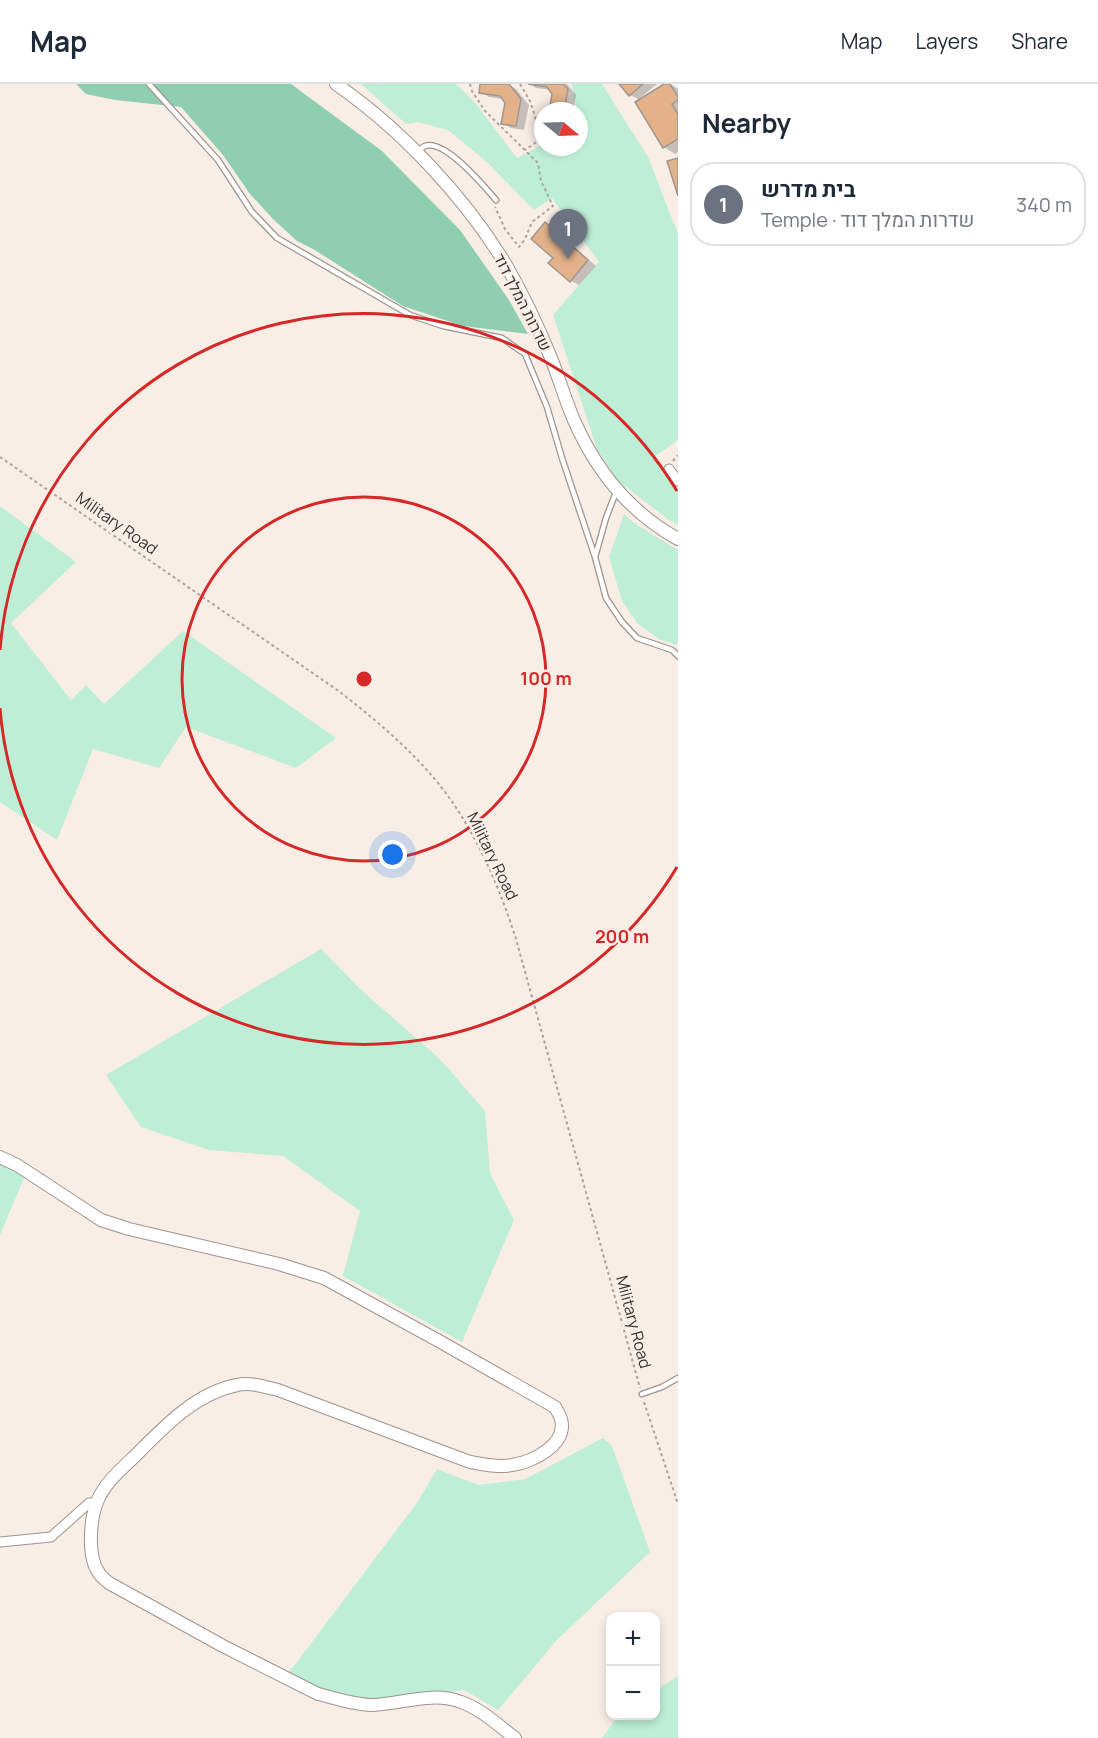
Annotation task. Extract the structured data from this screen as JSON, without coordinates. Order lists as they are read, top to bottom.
{
  "streets": {
    "street": ["שדרות המלך דוד"],
    "path": ["Military Road"]
  },
  "north": "right",
  "page": {
    "header": "Map",
    "nav": ["Map", "Layers", "Share"],
    "heading": "Nearby",
    "list": [
      {
        "mark": "1",
        "name": "בית מדרש",
        "note": "Temple · שדרות המלך דוד",
        "value": "340 m"
      }
    ],
    "pins": "1",
    "map_buttons": ["+", "−"]
  },
  "rings": ["100 m", "200 m"]
}
